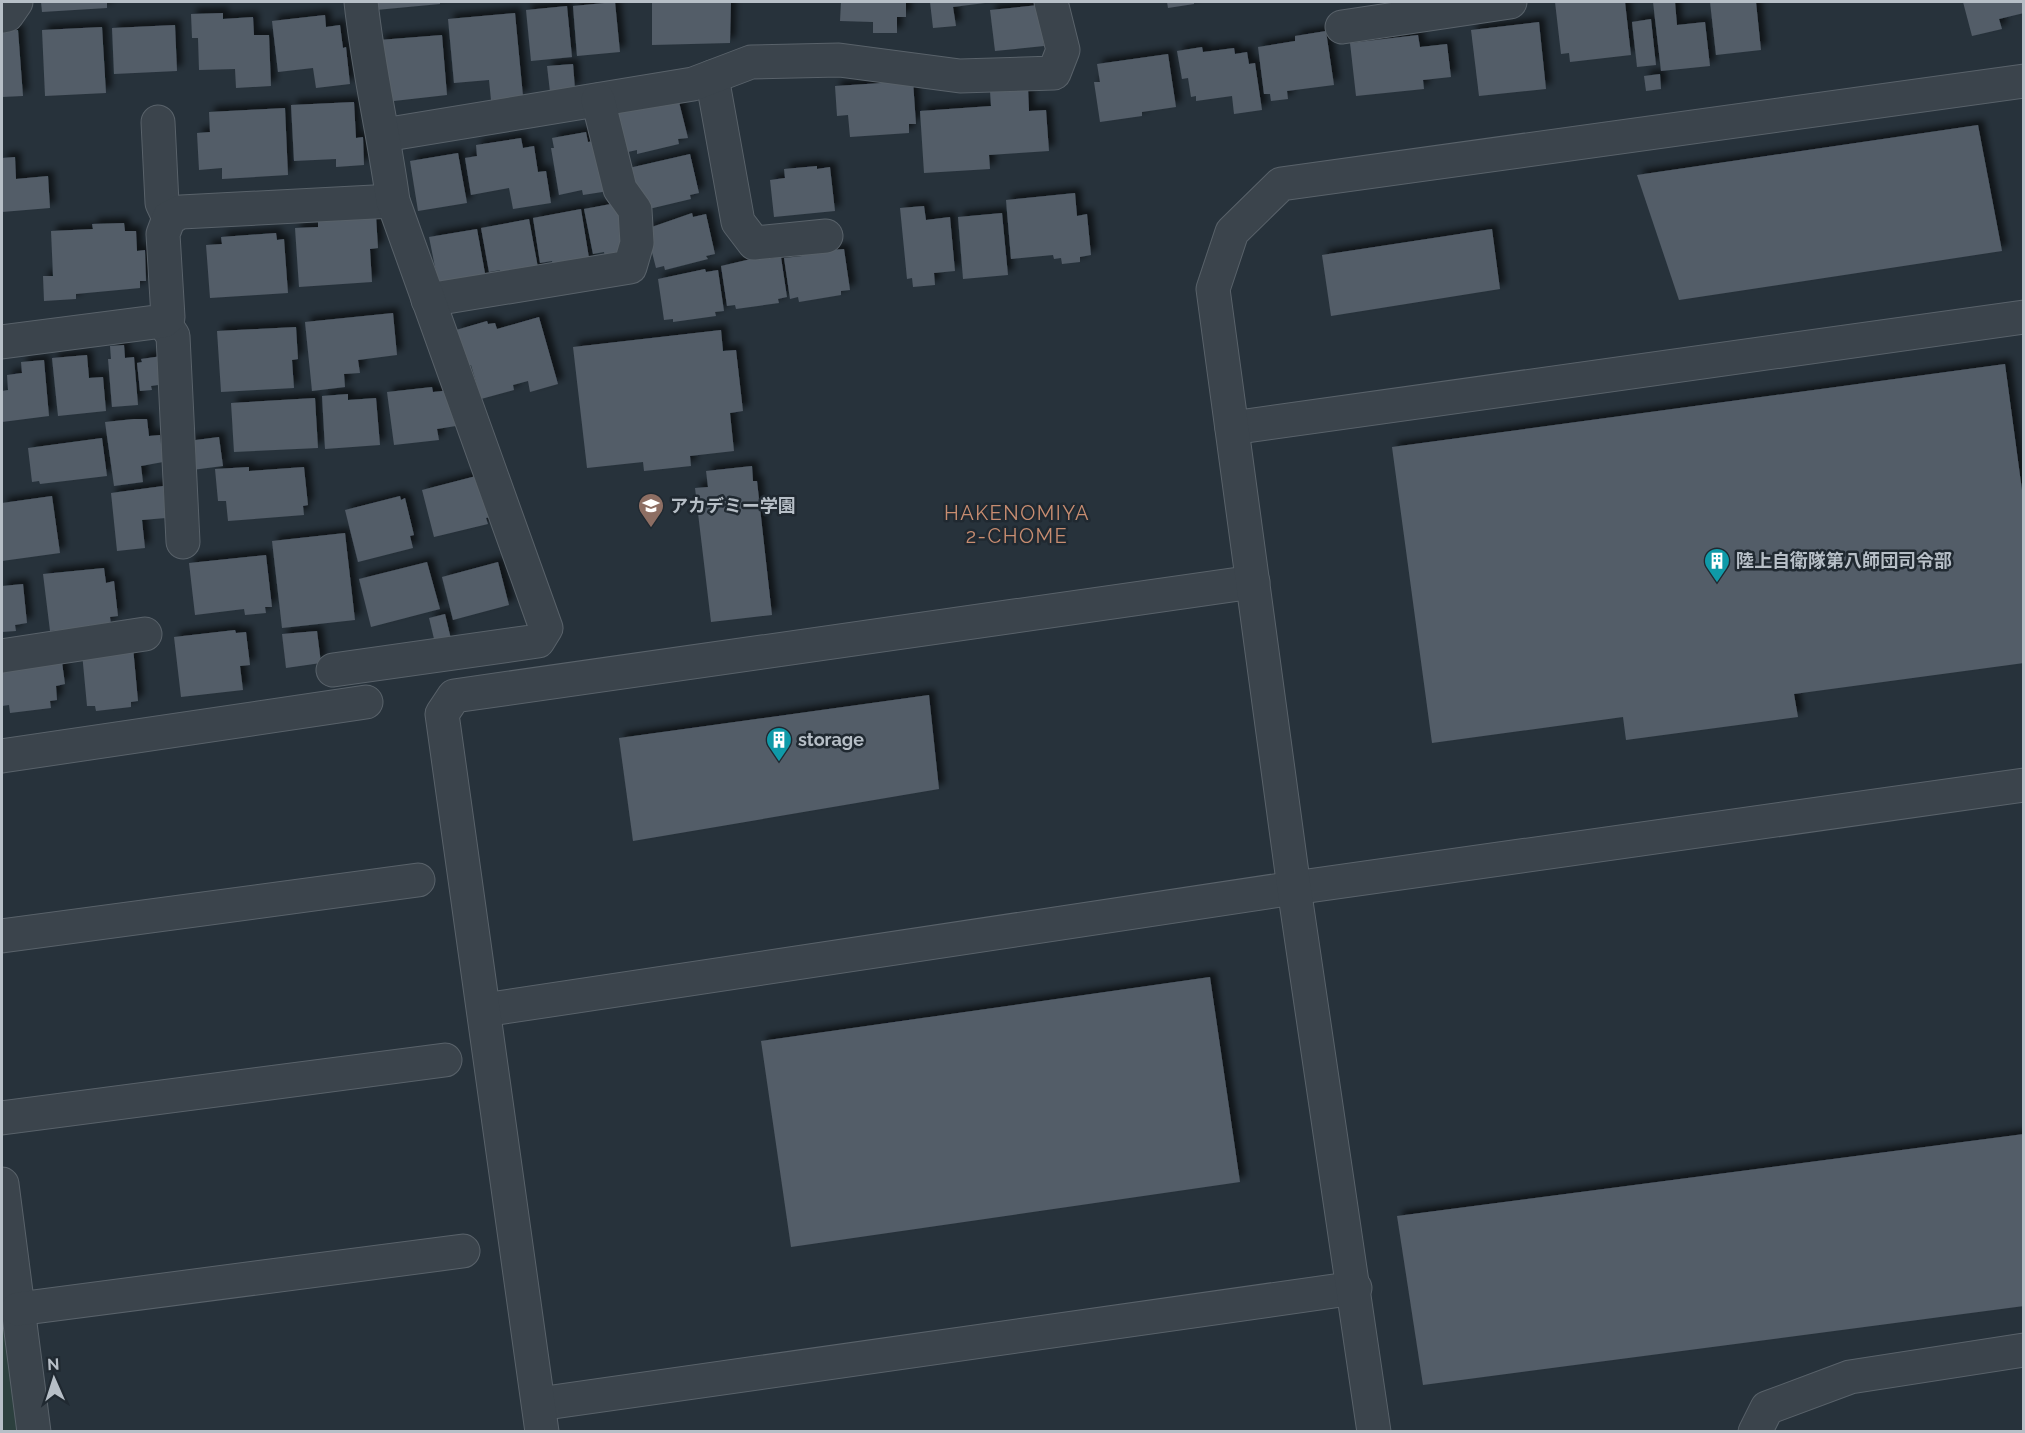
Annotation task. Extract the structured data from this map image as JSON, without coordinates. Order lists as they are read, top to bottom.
{
  "districts": ["HAKENOMIYA 2-CHOME"],
  "places": {
    "school or university": ["アカデミー学園"],
    "building": ["陸上自衛隊第八師団司令部", "storage"]
  },
  "north": "top"
}
